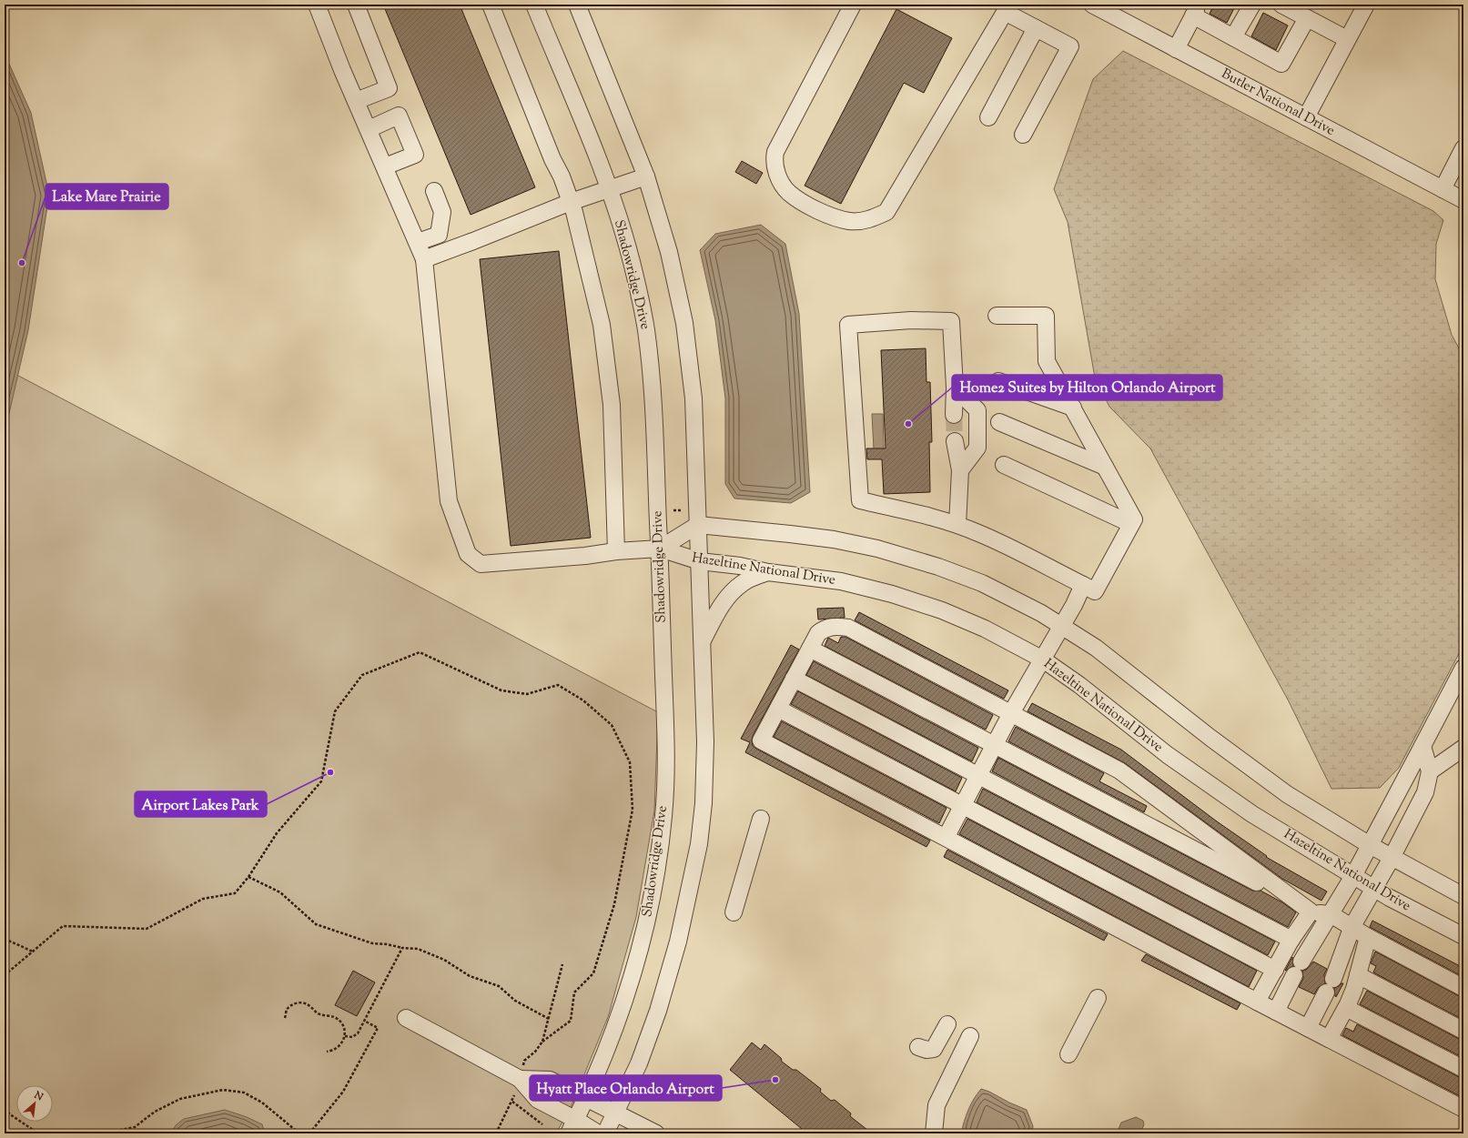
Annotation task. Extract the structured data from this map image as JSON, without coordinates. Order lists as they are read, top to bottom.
{
  "streets": {
    "street": ["Butler National Drive", "Shadowridge Drive", "Hazeltine National Drive"]
  },
  "crossings": [
    ["Shadowridge Drive", "Hazeltine National Drive"]
  ],
  "places": [
    "Lake Mare Prairie",
    "Home2 Suites by Hilton Orlando Airport",
    "Airport Lakes Park",
    "Hyatt Place Orlando Airport"
  ],
  "north": "top right"
}
